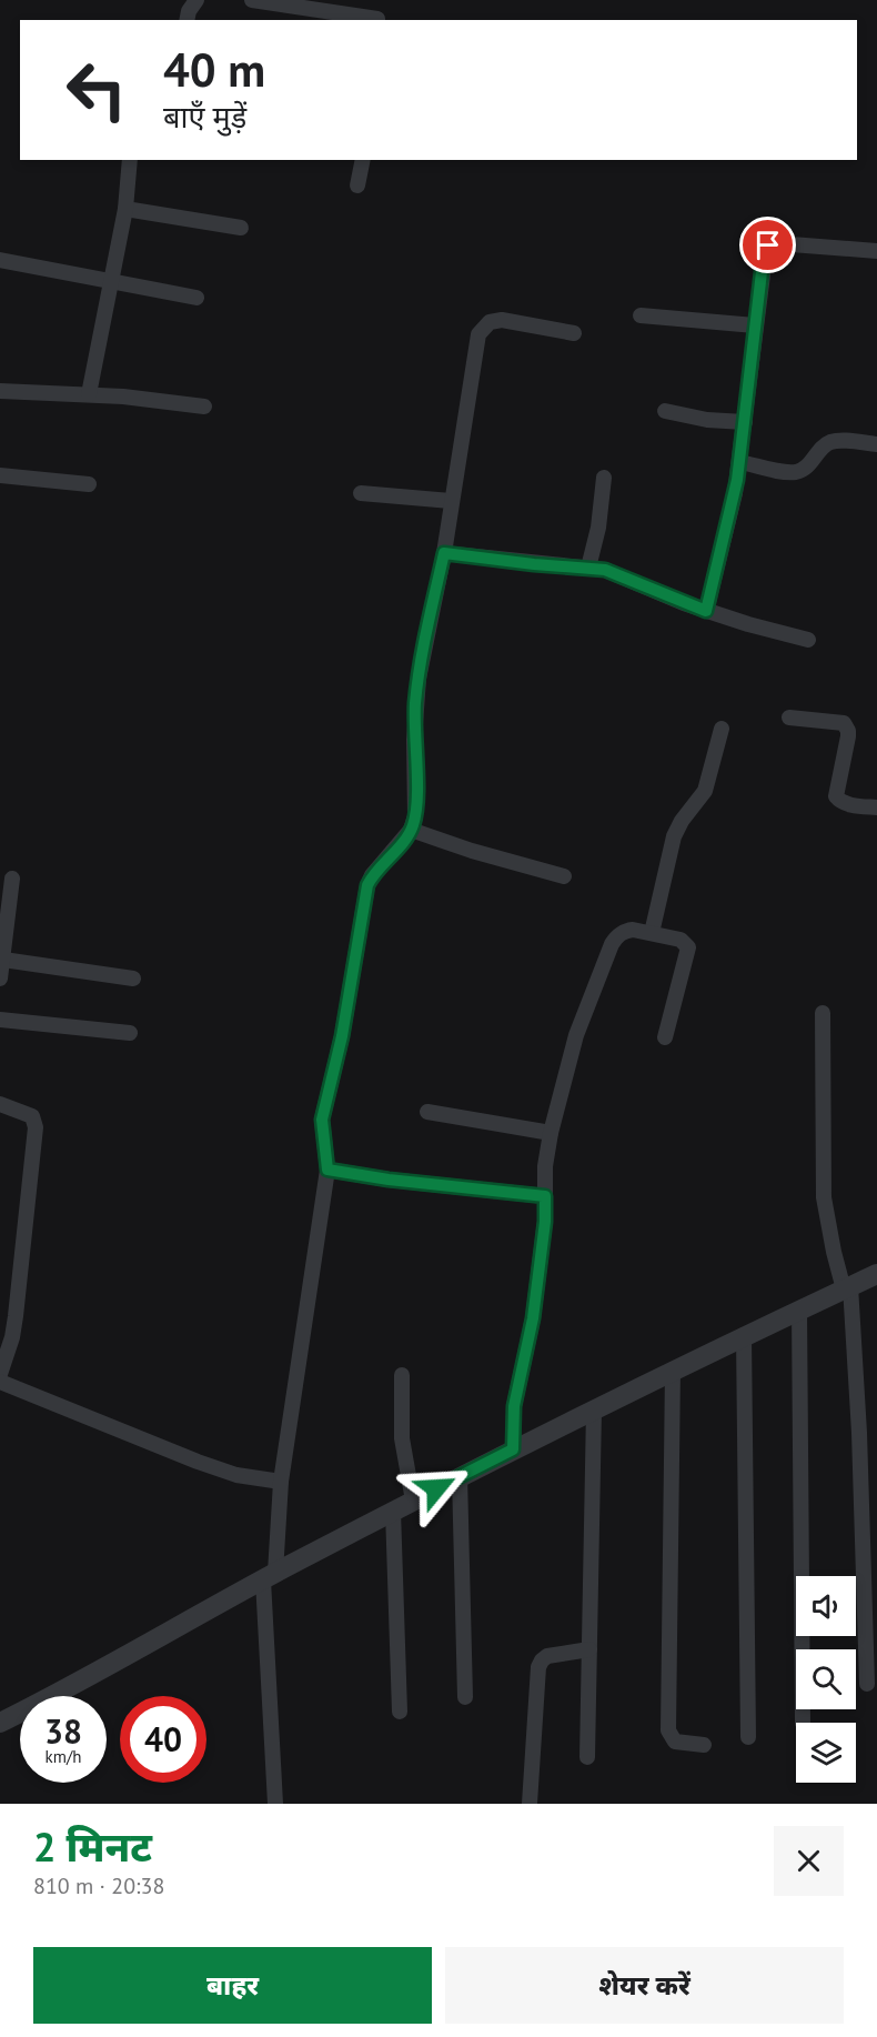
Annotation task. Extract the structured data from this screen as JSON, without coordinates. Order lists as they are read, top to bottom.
{
  "page": {
    "turn": ["40 m", "बाएँ मुड़ें"],
    "speed": "38 km/h",
    "limit": "40",
    "heading": ["2 मिनट", "810 m · 20:38"],
    "buttons": ["बाहर", "शेयर करें"]
  }
}
